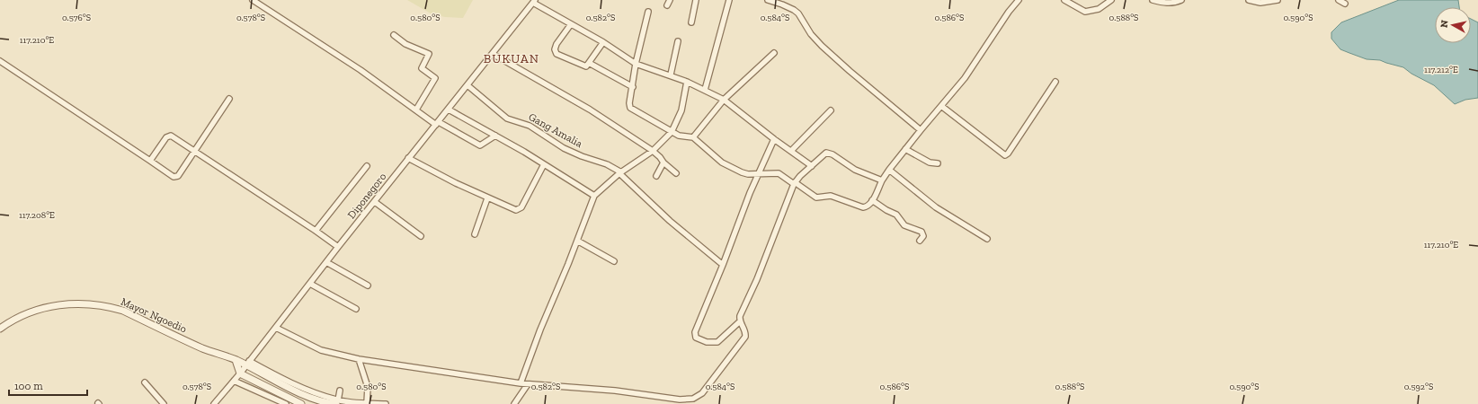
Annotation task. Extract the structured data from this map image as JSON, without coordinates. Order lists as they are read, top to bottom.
{
  "streets": {
    "street": ["Gang Amalia", "Diponegoro", "Mayor Ngoedio"]
  },
  "crossings": [
    ["Gang Amalia", "Diponegoro"],
    ["Diponegoro", "Mayor Ngoedio"]
  ],
  "districts": ["BUKUAN"],
  "scale_bar": "100 m",
  "north": "left",
  "coordinates": [
    "0.576°S",
    "0.578°S",
    "0.580°S",
    "0.582°S",
    "0.584°S",
    "0.586°S",
    "0.588°S",
    "0.590°S",
    "117.210°E",
    "117.212°E",
    "117.208°E",
    "0.592°S"
  ]
}
